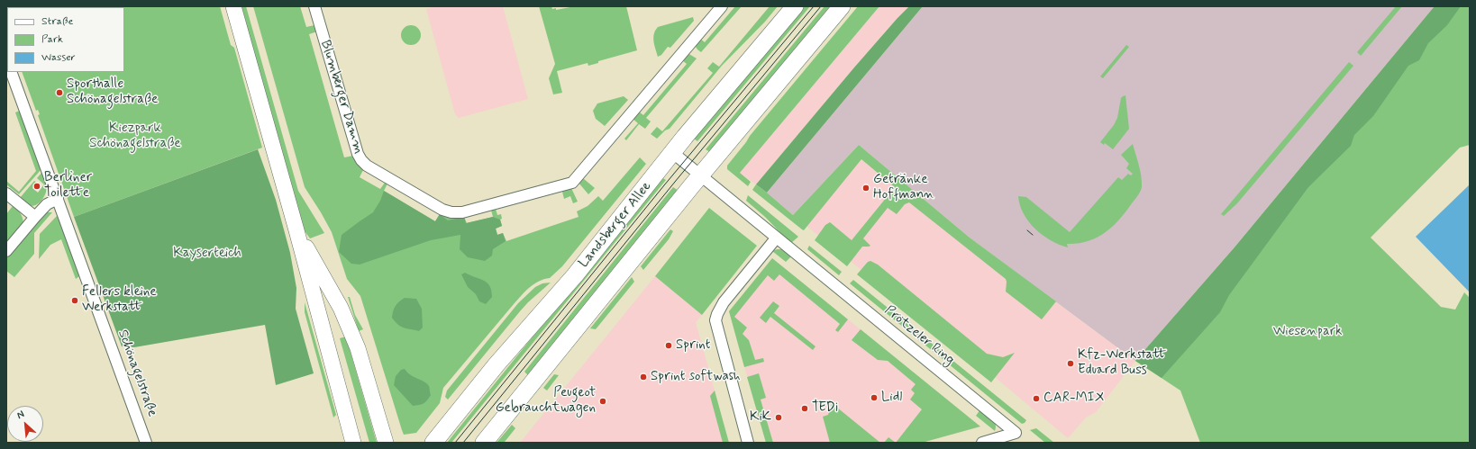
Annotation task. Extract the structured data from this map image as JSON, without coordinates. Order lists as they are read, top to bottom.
{
  "streets": {
    "main road": ["Landsberger Allee"],
    "street": ["Blumberger Damm", "Prötzeler Ring", "Schönagelstraße"]
  },
  "crossings": [
    ["Landsberger Allee", "Prötzeler Ring"]
  ],
  "parks": ["Kiezpark Schönagelstraße", "Kayserteich", "Wiesenpark"],
  "places": [
    "Sporthalle Schönagelstraße",
    "Berliner Toilette",
    "Getränke Hoffmann",
    "Fellers kleine Werkstatt",
    "Sprint",
    "Kfz-Werkstatt Eduard Buss",
    "Sprint softwash",
    "Lidl",
    "CAR-MIX",
    "Peugeot Gebrauchtwagen",
    "TEDi",
    "KiK"
  ],
  "legend": ["Straße", "Park", "Wasser"],
  "north": "top left"
}
